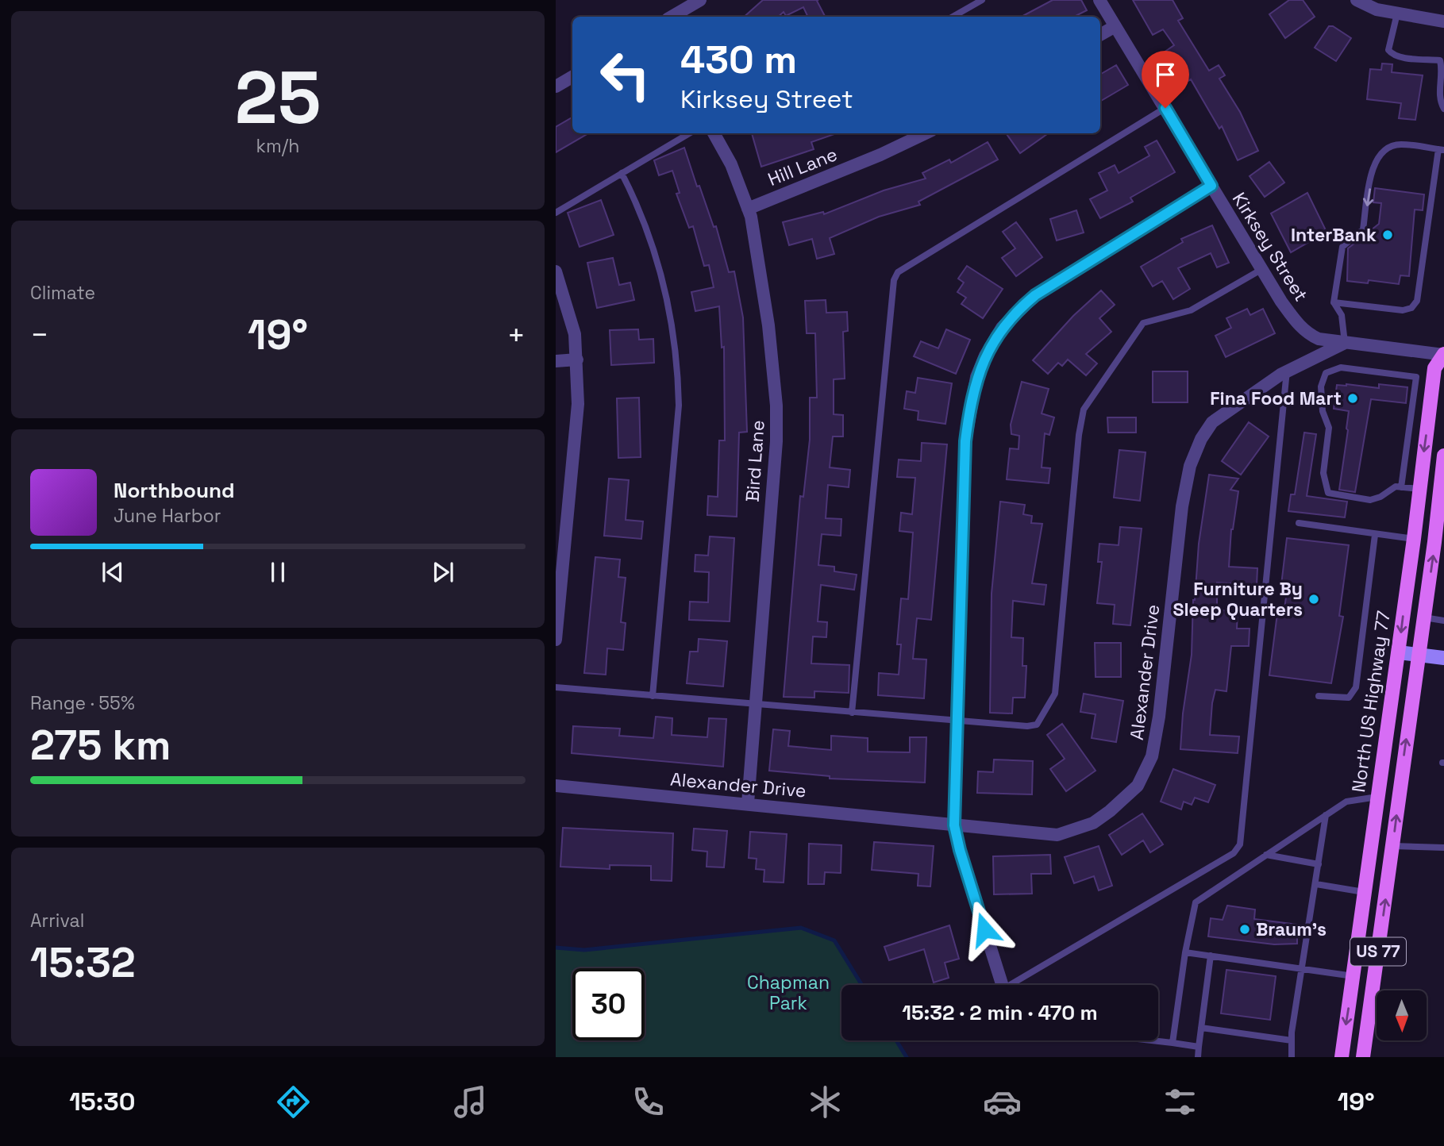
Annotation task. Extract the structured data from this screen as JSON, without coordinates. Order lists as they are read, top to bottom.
{
  "streets": {
    "main road": ["North US Highway 77", "US 77"],
    "street": [
      "Hill Lane",
      "Kirksey Street",
      "Bird Lane",
      "Alexander Drive"
    ]
  },
  "crossings": [
    ["Hill Lane", "Bird Lane"],
    ["Kirksey Street", "Alexander Drive"],
    ["Kirksey Street", "North US Highway 77"],
    ["Bird Lane", "Alexander Drive"]
  ],
  "parks": ["Chapman Park"],
  "places": [
    "InterBank",
    "Fina Food Mart",
    "Furniture By Sleep Quarters",
    "Braum's"
  ],
  "north": "bottom",
  "page": {
    "tile": [
      ["25", "km/h"],
      "Climate",
      ["Range · 55%", "275 km"],
      ["Arrival", "15:32"]
    ],
    "turn": ["430 m", "Kirksey Street"],
    "heat": ["−", "19°", "+"],
    "song": ["Northbound", "June Harbor"],
    "limit": "30",
    "trip": "15:32 · 2 min · 470 m",
    "tabs": ["15:30", "19°"]
  }
}
